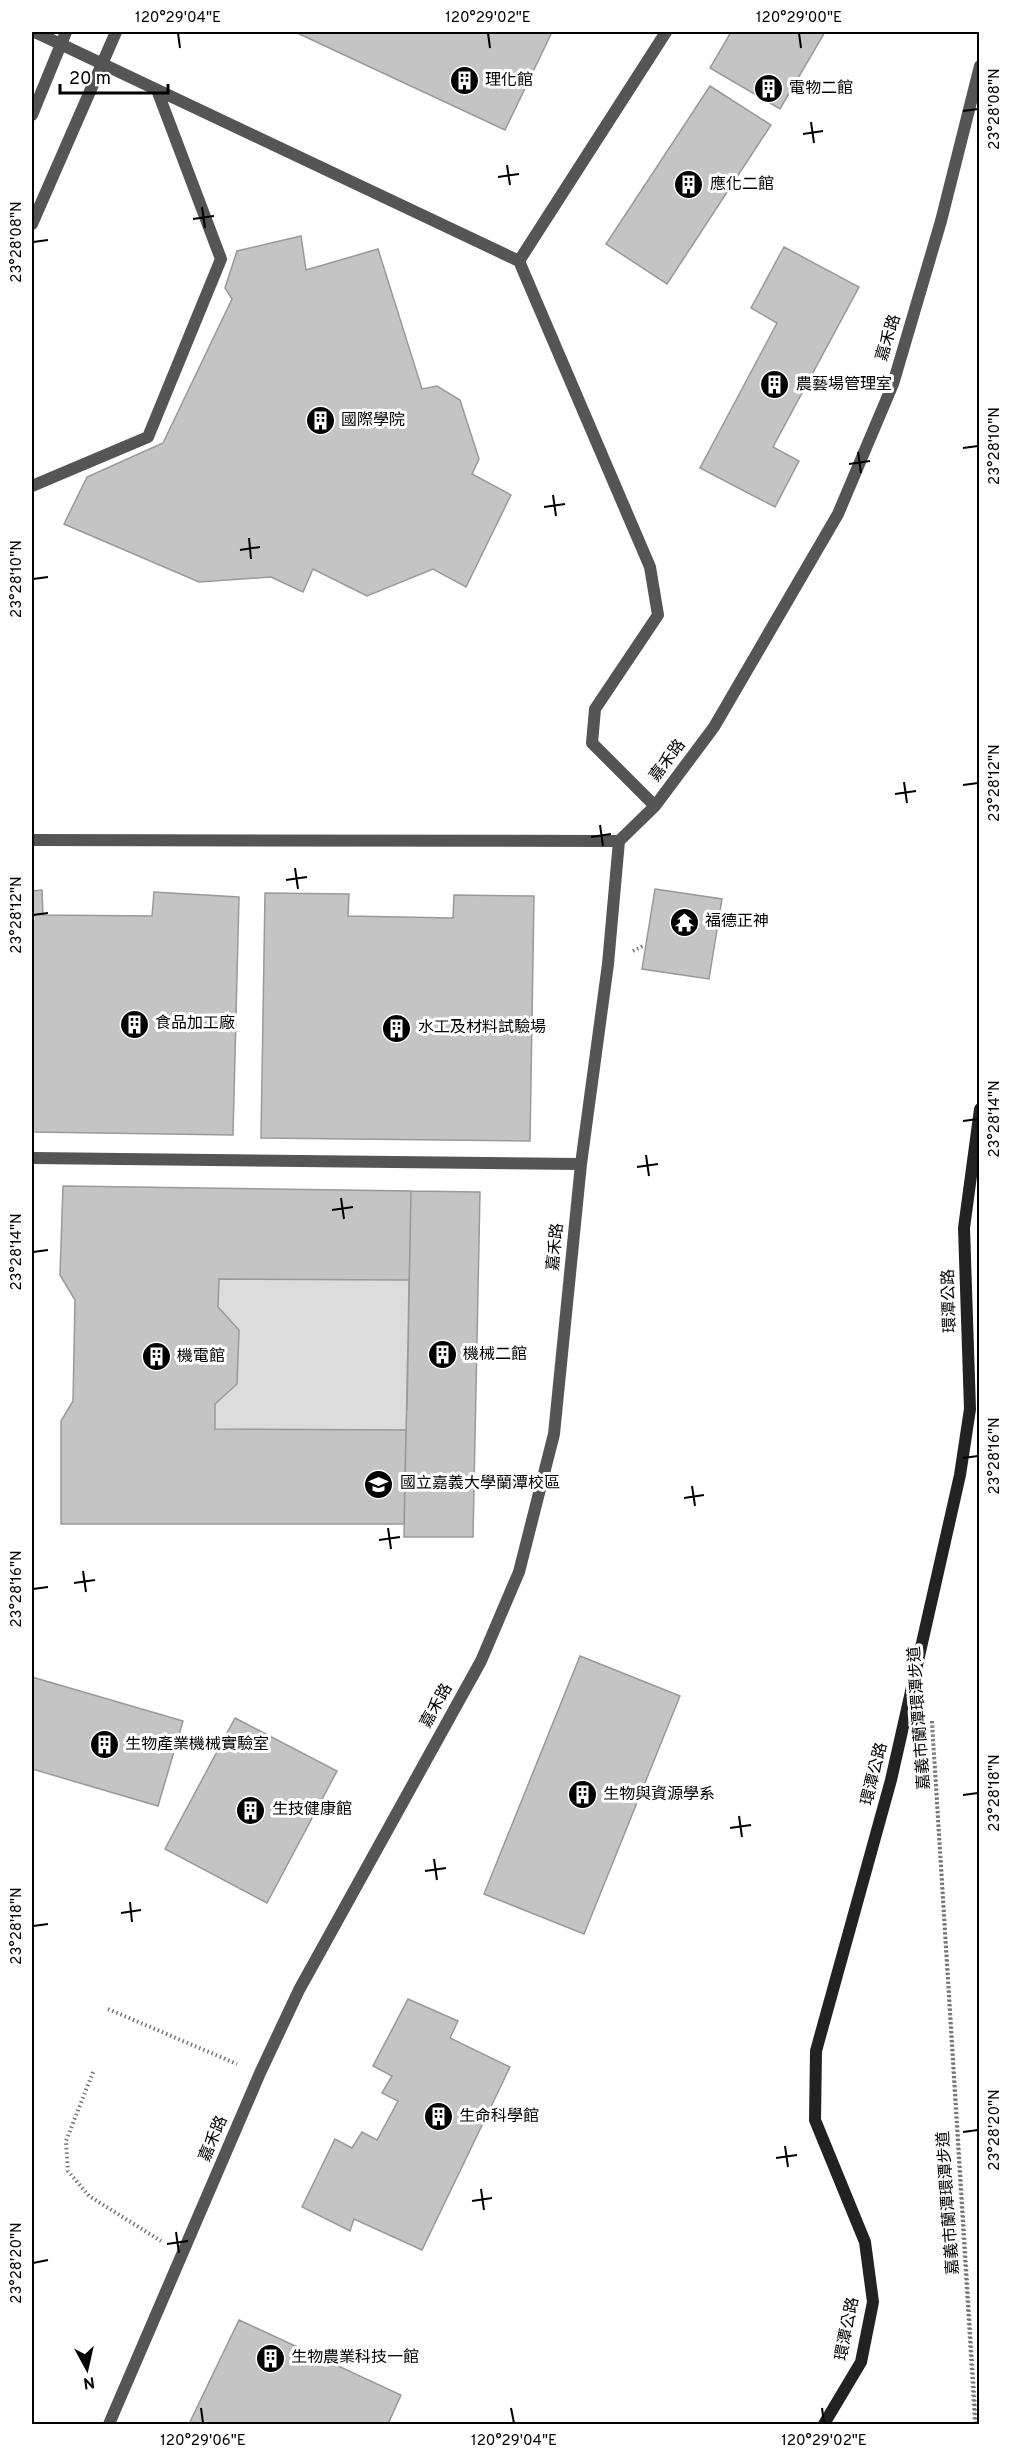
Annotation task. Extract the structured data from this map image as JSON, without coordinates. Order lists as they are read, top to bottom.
{
  "streets": {
    "street": ["嘉禾路", "環潭公路"],
    "path": ["嘉義市蘭潭環潭步道"]
  },
  "places": {
    "building": [
      "理化館",
      "電物二館",
      "應化二館",
      "農藝場管理室",
      "國際學院",
      "食品加工廠",
      "水工及材料試驗場",
      "機械二館",
      "機電館",
      "生物產業機械實驗室",
      "生物與資源學系",
      "生技健康館",
      "生命科學館",
      "生物農業科技一館"
    ],
    "temple": ["福德正神"],
    "school or university": ["國立嘉義大學蘭潭校區"]
  },
  "scale_bar": "20 m",
  "north": "bottom",
  "coordinates": [
    "120°29'04\"E",
    "120°29'02\"E",
    "120°29'00\"E",
    "23°28'08\"N",
    "23°28'10\"N",
    "23°28'12\"N",
    "23°28'14\"N",
    "23°28'16\"N",
    "23°28'18\"N",
    "23°28'20\"N",
    "120°29'06\"E"
  ]
}
